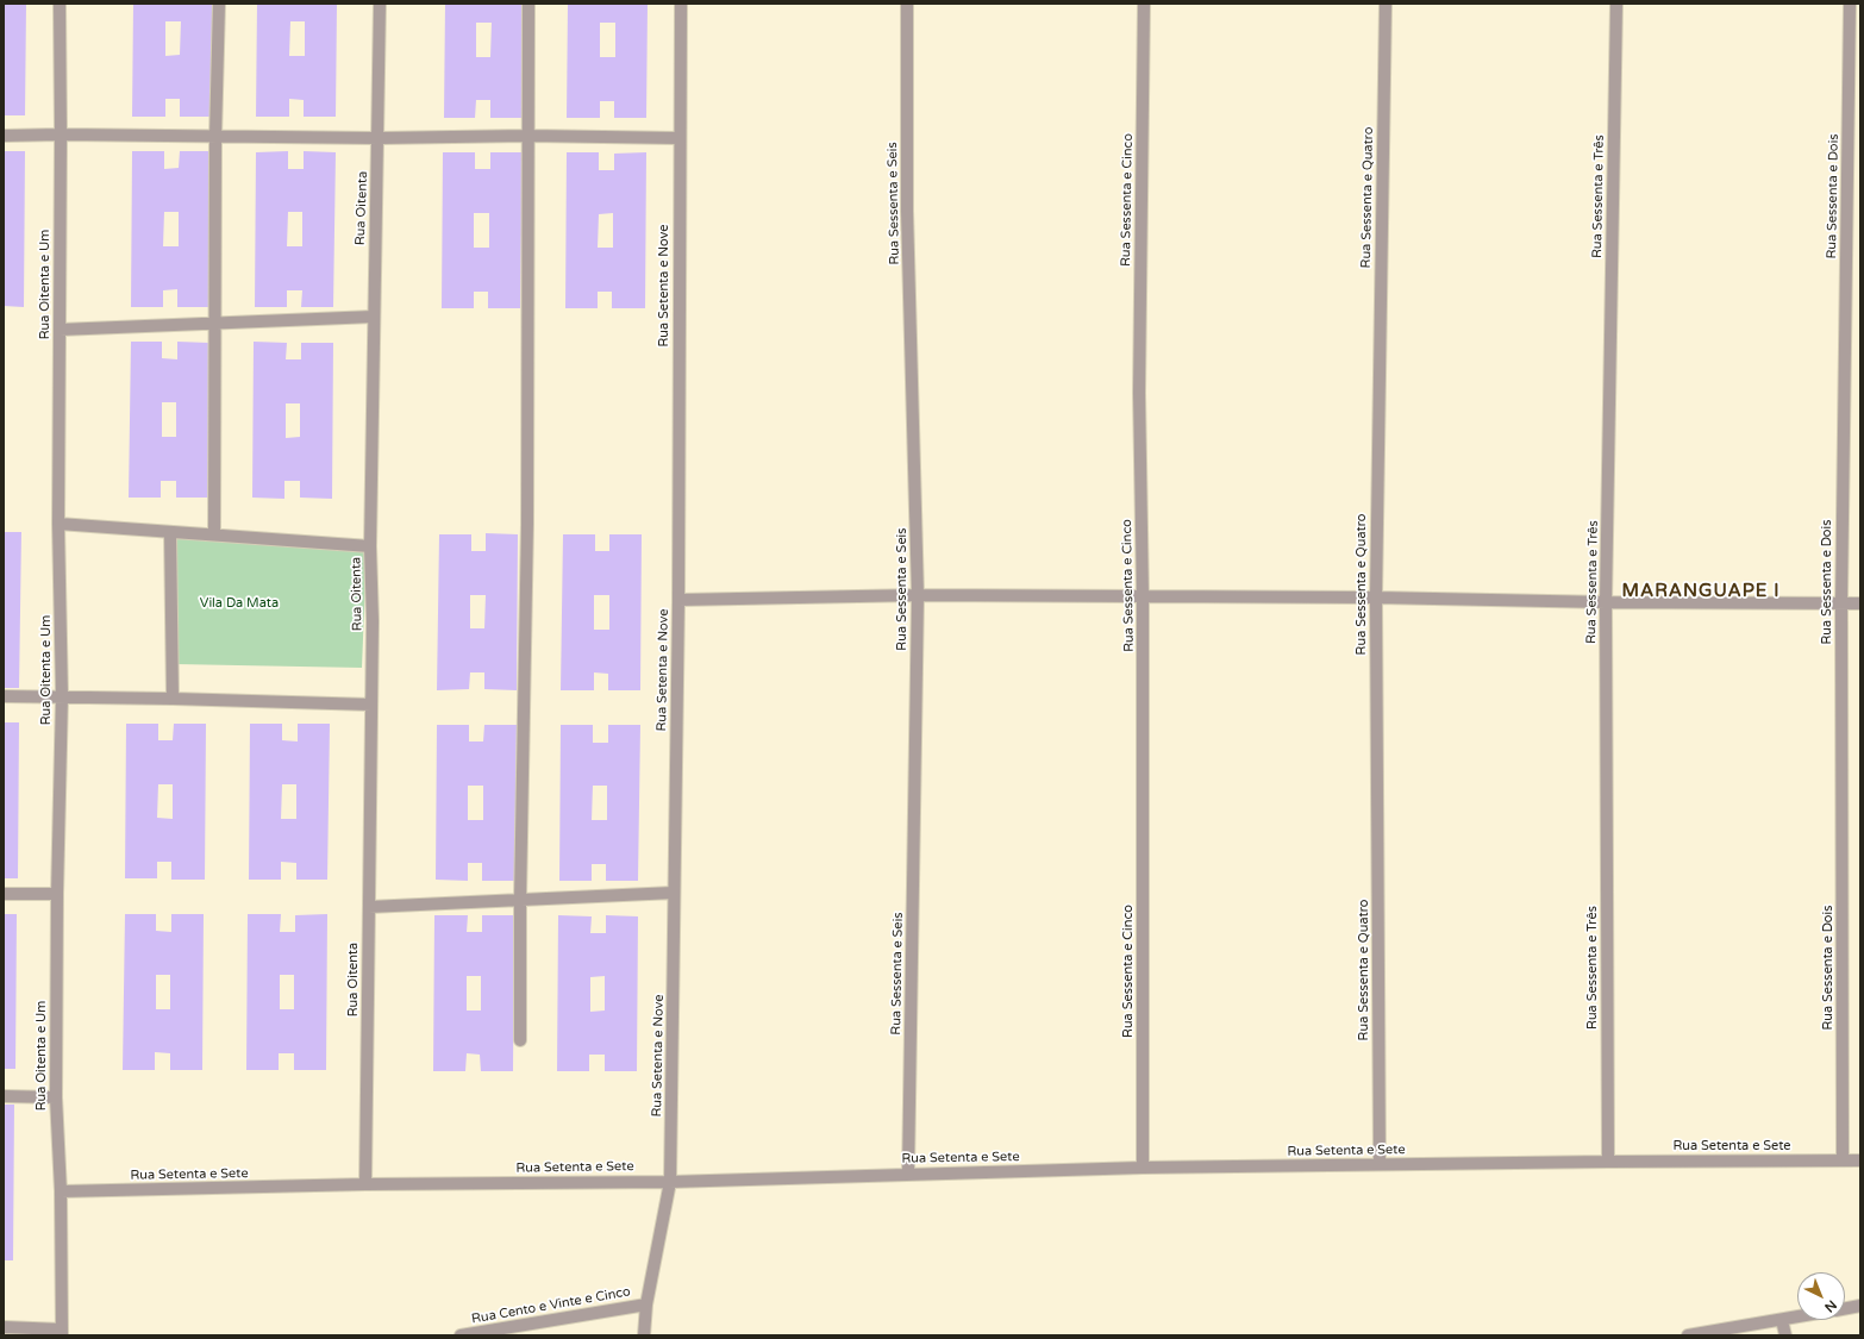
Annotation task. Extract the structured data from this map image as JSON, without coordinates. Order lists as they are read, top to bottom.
{
  "streets": {
    "street": [
      "Rua Sessenta e Três",
      "Rua Sessenta e Dois",
      "Rua Sessenta e Quatro",
      "Rua Sessenta e Cinco",
      "Rua Sessenta e Seis",
      "Rua Oitenta",
      "Rua Oitenta e Um",
      "Rua Setenta e Nove",
      "Rua Setenta e Sete",
      "Rua Cento e Vinte e Cinco"
    ]
  },
  "crossings": [
    ["Rua Sessenta e Três", "Rua Setenta e Sete"],
    ["Rua Sessenta e Dois", "Rua Setenta e Sete"],
    ["Rua Sessenta e Quatro", "Rua Setenta e Sete"],
    ["Rua Sessenta e Cinco", "Rua Setenta e Sete"],
    ["Rua Sessenta e Seis", "Rua Setenta e Sete"],
    ["Rua Oitenta", "Rua Setenta e Sete"],
    ["Rua Oitenta e Um", "Rua Setenta e Sete"],
    ["Rua Setenta e Nove", "Rua Setenta e Sete"],
    ["Rua Setenta e Nove", "Rua Cento e Vinte e Cinco"]
  ],
  "districts": ["MARANGUAPE I"],
  "parks": ["Vila Da Mata"],
  "north": "bottom right"
}
